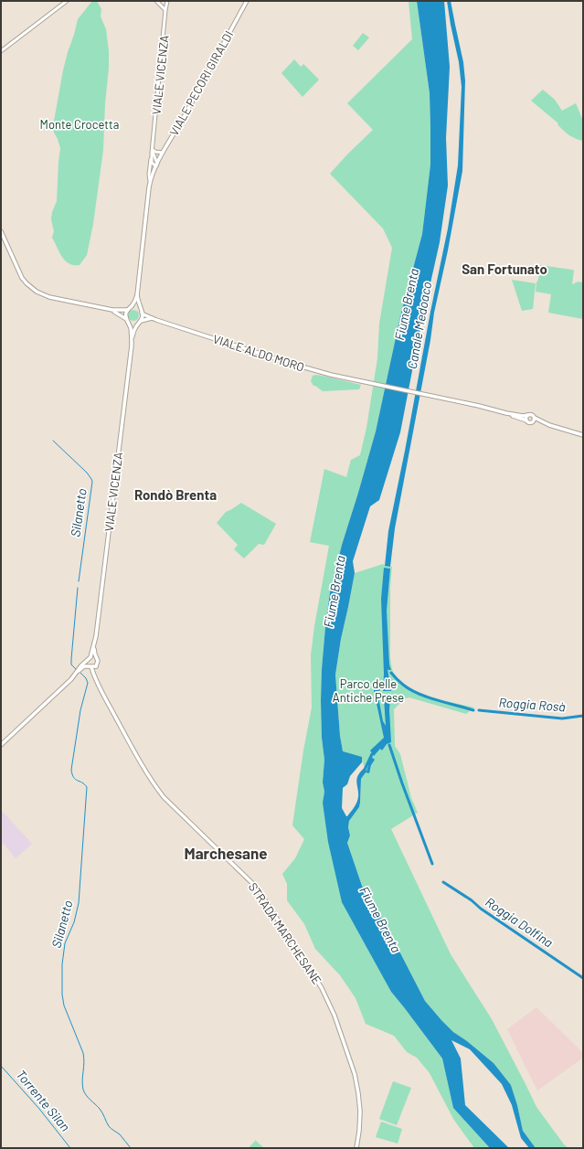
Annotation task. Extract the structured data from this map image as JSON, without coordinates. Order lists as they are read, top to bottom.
{
  "streets": {
    "main road": [
      "VIALE VICENZA",
      "VIALE PECORI GIRALDI",
      "VIALE ALDO MORO",
      "STRADA MARCHESANE"
    ]
  },
  "crossings": [
    ["VIALE VICENZA", "VIALE PECORI GIRALDI"],
    ["VIALE VICENZA", "VIALE ALDO MORO"],
    ["VIALE VICENZA", "STRADA MARCHESANE"]
  ],
  "districts": ["San Fortunato", "Rondò Brenta", "Marchesane"],
  "water": [
    "Fiume Brenta",
    "Canale Medoaco",
    "Silanetto",
    "Roggia Rosà",
    "Roggia Dolfina",
    "Torrente Silan"
  ],
  "parks": ["Monte Crocetta", "Parco delle Antiche Prese"]
}
